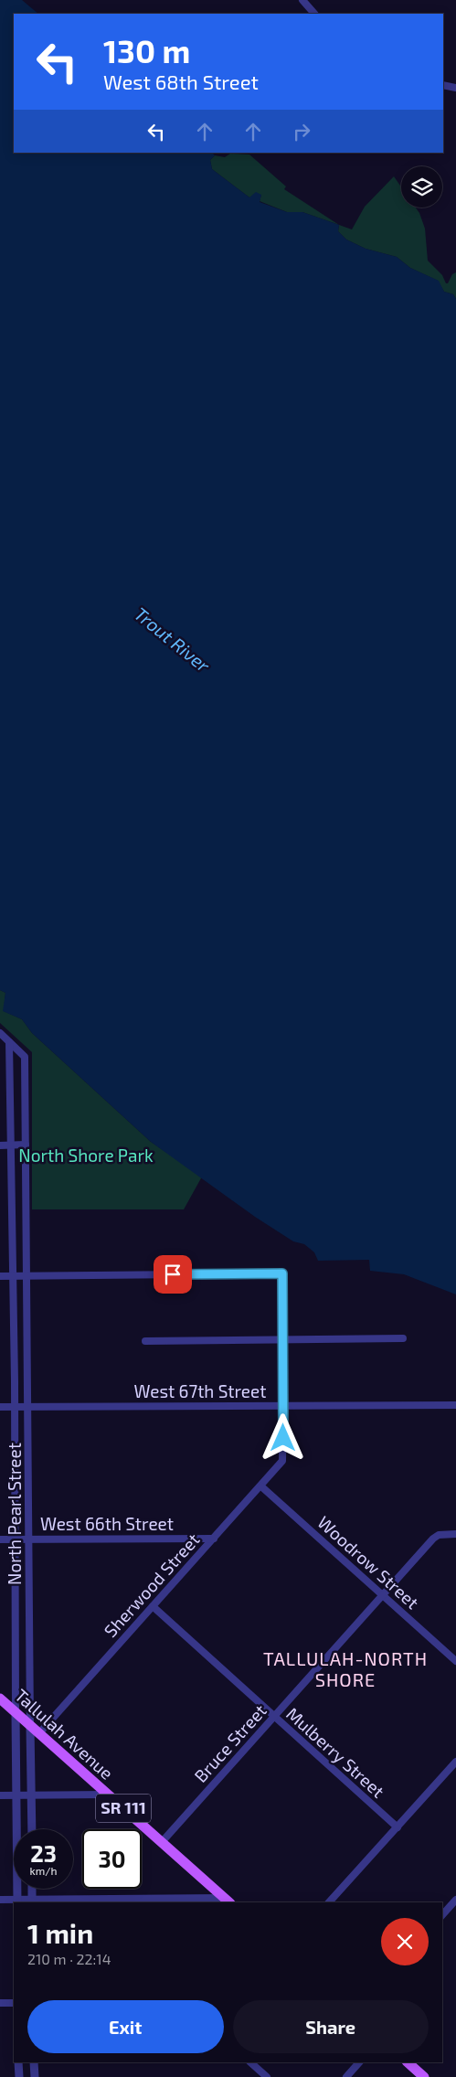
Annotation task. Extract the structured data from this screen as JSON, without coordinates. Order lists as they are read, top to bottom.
{
  "streets": {
    "main road": ["Tallulah Avenue", "SR 111"],
    "street": [
      "West 67th Street",
      "North Pearl Street",
      "West 66th Street",
      "Woodrow Street",
      "Sherwood Street",
      "Bruce Street",
      "Mulberry Street"
    ]
  },
  "crossings": [
    ["West 67th Street", "North Pearl Street"],
    ["West 67th Street", "Sherwood Street"],
    ["North Pearl Street", "West 66th Street"],
    ["North Pearl Street", "Sherwood Street"],
    ["North Pearl Street", "Tallulah Avenue"],
    ["West 66th Street", "Sherwood Street"],
    ["Woodrow Street", "Sherwood Street"],
    ["Woodrow Street", "Bruce Street"],
    ["Sherwood Street", "Tallulah Avenue"],
    ["Sherwood Street", "Mulberry Street"],
    ["Tallulah Avenue", "Bruce Street"],
    ["Bruce Street", "Mulberry Street"]
  ],
  "districts": ["TALLULAH-NORTH SHORE"],
  "water": ["Trout River"],
  "parks": ["North Shore Park"],
  "page": {
    "turn": ["130 m", "West 68th Street"],
    "speed": "23 km/h",
    "limit": "30",
    "heading": ["1 min", "210 m · 22:14"],
    "buttons": ["Exit", "Share"]
  }
}
